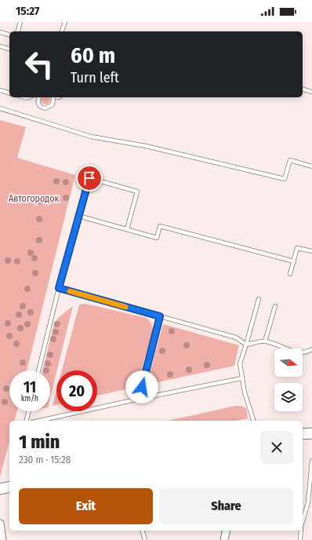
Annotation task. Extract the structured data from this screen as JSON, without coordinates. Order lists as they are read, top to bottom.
{
  "parks": ["Автогородок"],
  "north": "right",
  "page": {
    "status": "15:27",
    "turn": ["60 m", "Turn left"],
    "speed": "11 km/h",
    "limit": "20",
    "heading": ["1 min", "230 m · 15:28"],
    "buttons": ["Exit", "Share"]
  }
}
